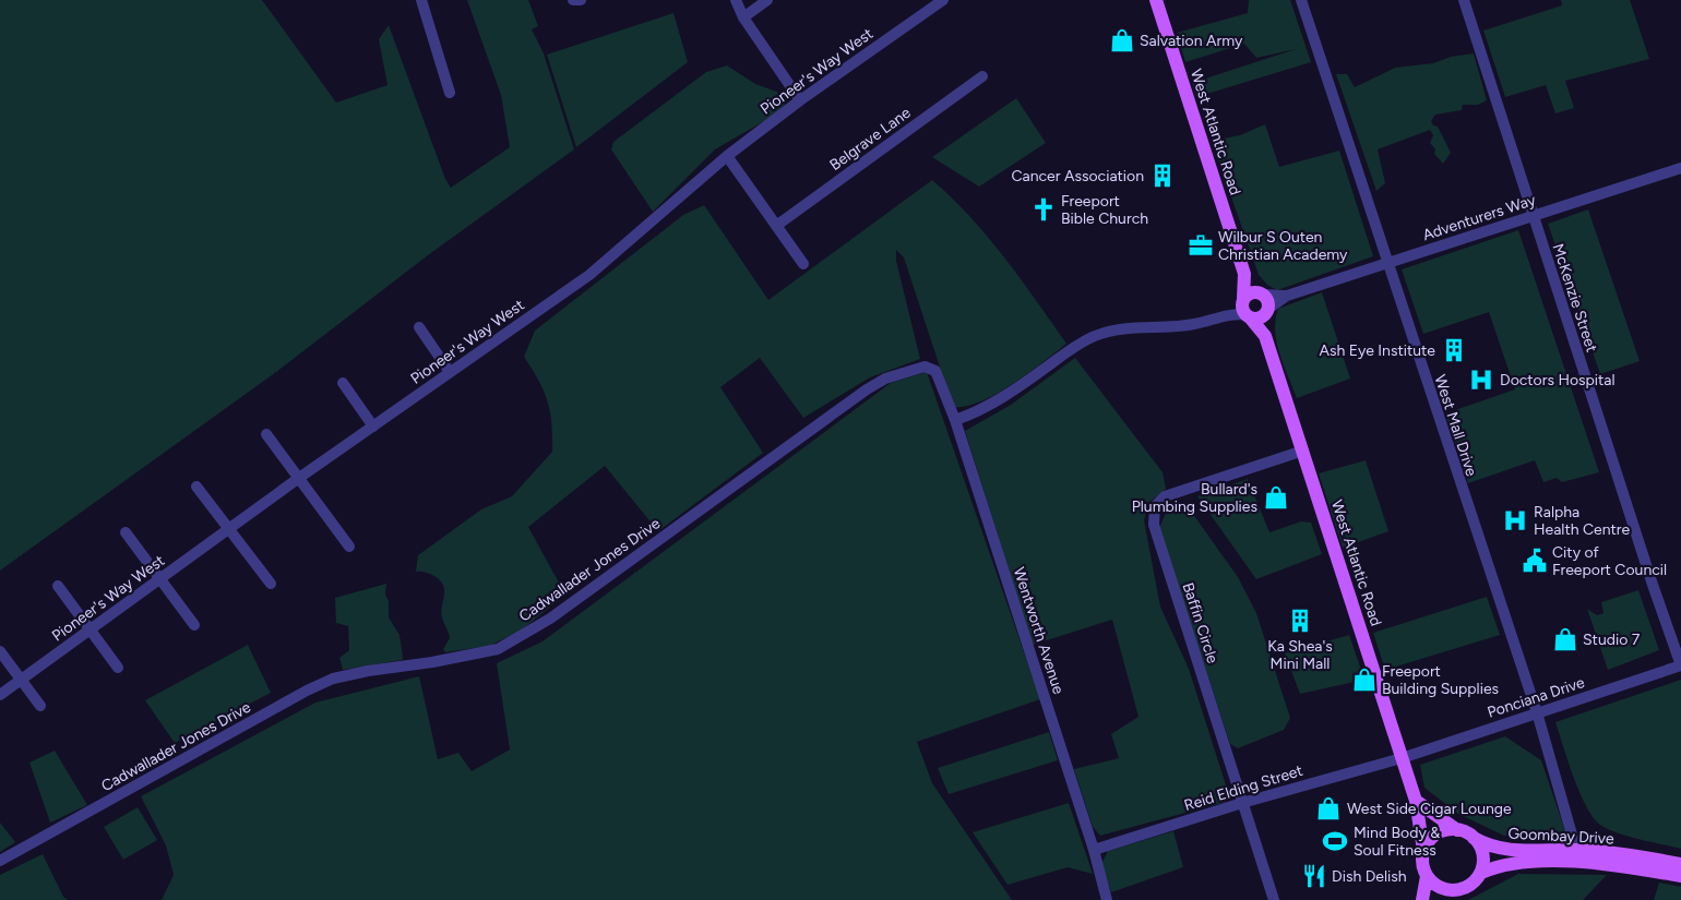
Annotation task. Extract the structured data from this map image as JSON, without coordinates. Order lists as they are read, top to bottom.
{
  "streets": {
    "main road": ["West Atlantic Road", "Goombay Drive"],
    "street": [
      "Pioneer's Way West",
      "Belgrave Lane",
      "Adventurers Way",
      "McKenzie Street",
      "West Mall Drive",
      "Cadwallader Jones Drive",
      "Baffin Circle",
      "Wentworth Avenue",
      "Ponciana Drive",
      "Reid Elding Street"
    ]
  },
  "crossings": [
    ["West Atlantic Road", "Adventurers Way"],
    ["West Atlantic Road", "Baffin Circle"],
    ["West Atlantic Road", "Ponciana Drive"],
    ["West Atlantic Road", "Reid Elding Street"],
    ["West Atlantic Road", "Goombay Drive"],
    ["Adventurers Way", "McKenzie Street"],
    ["Adventurers Way", "West Mall Drive"],
    ["McKenzie Street", "Ponciana Drive"],
    ["West Mall Drive", "Ponciana Drive"],
    ["West Mall Drive", "Goombay Drive"],
    ["Cadwallader Jones Drive", "Wentworth Avenue"],
    ["Baffin Circle", "Reid Elding Street"],
    ["Wentworth Avenue", "Reid Elding Street"],
    ["Ponciana Drive", "Reid Elding Street"]
  ],
  "places": {
    "shop": [
      "Salvation Army",
      "Bullard's Plumbing Supplies",
      "Studio 7",
      "Freeport Building Supplies",
      "West Side Cigar Lounge"
    ],
    "building": ["Cancer Association", "Ash Eye Institute", "Ka Shea's Mini Mall"],
    "church": ["Freeport Bible Church"],
    "office": ["Wilbur S Outen Christian Academy"],
    "hospital": ["Doctors Hospital", "Ralpha Health Centre"],
    "public building": ["City of Freeport Council"],
    "sports": ["Mind Body & Soul Fitness"],
    "restaurant": ["Dish Delish"]
  }
}
